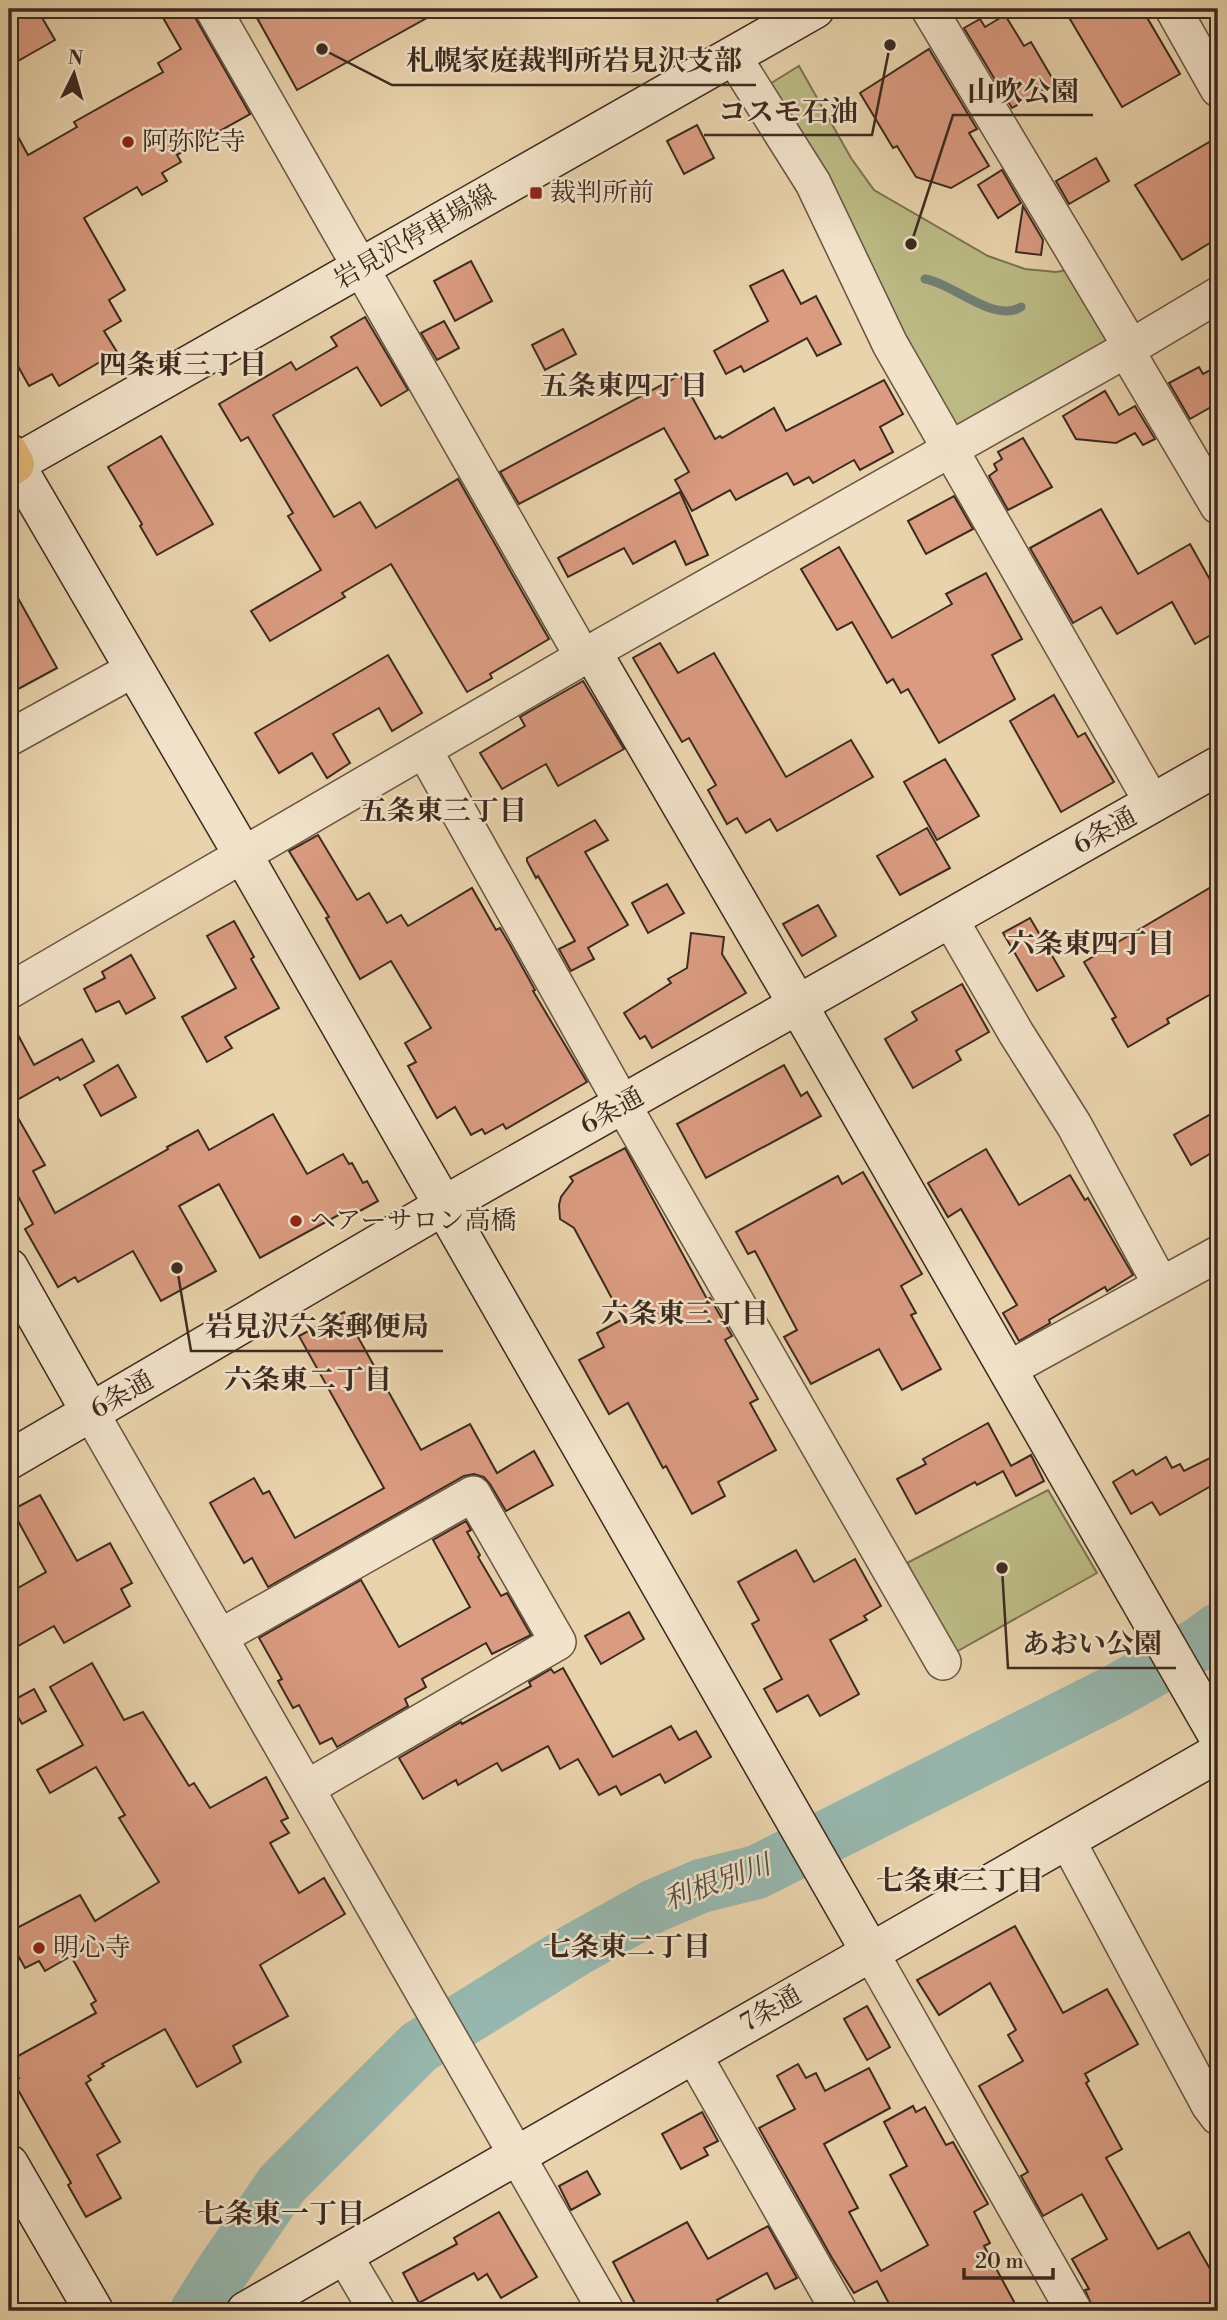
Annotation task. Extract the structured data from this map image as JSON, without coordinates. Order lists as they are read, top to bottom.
{
  "streets": {
    "street": ["岩見沢停車場線", "6条通", "7条通"]
  },
  "districts": [
    "四条東三丁目",
    "五条東四丁目",
    "五条東三丁目",
    "六条東四丁目",
    "六条東三丁目",
    "六条東二丁目",
    "七条東三丁目",
    "七条東二丁目",
    "七条東一丁目"
  ],
  "water": ["利根別川"],
  "places": {
    "other": [
      "コスモ石油",
      "札幌家庭裁判所岩見沢支部",
      "阿弥陀寺",
      "山吹公園",
      "ヘアーサロン高橋",
      "岩見沢六条郵便局",
      "あおい公園",
      "明心寺"
    ],
    "transit": ["裁判所前"]
  },
  "scale_bar": "20 m",
  "north": "top"
}
